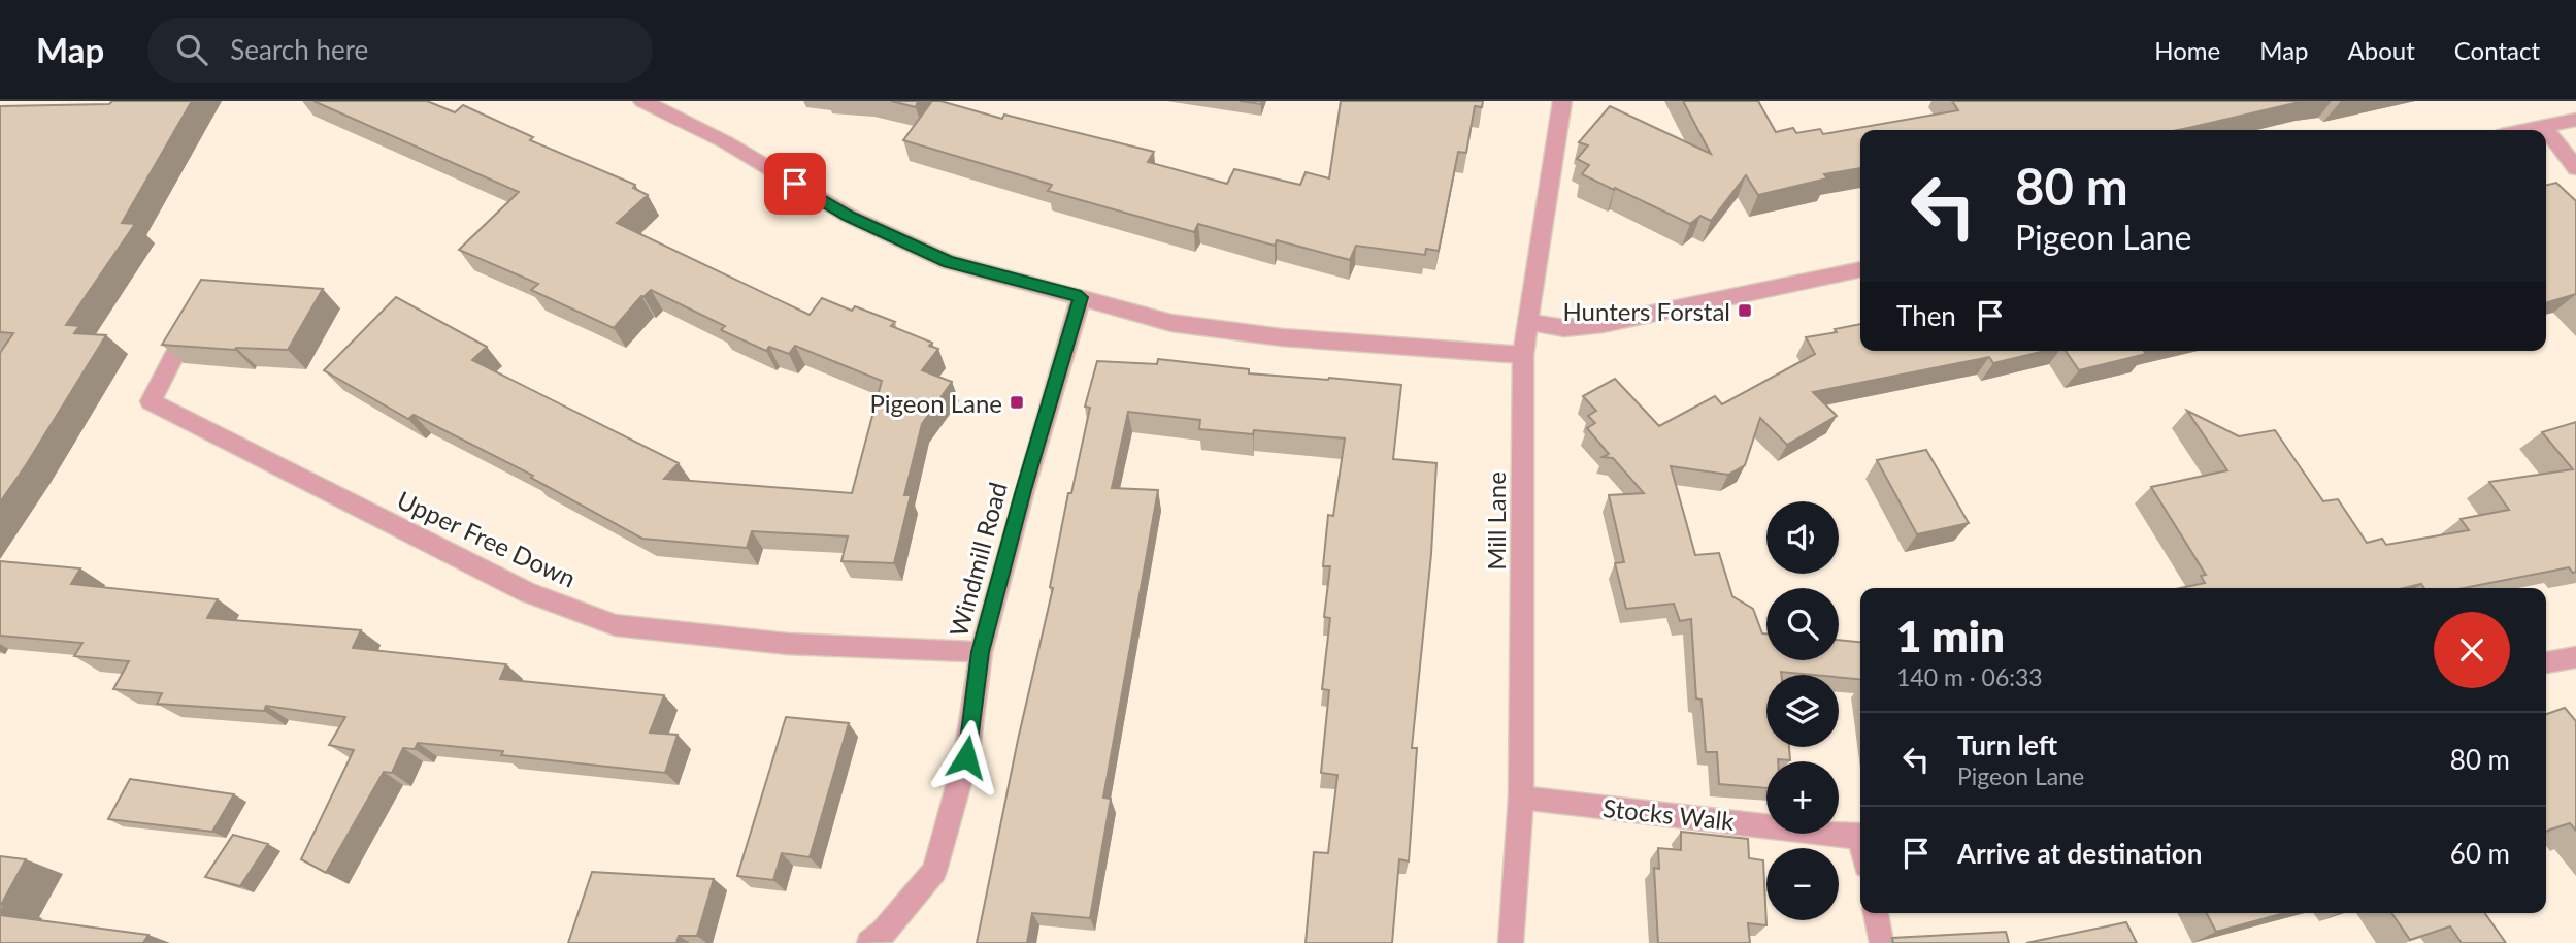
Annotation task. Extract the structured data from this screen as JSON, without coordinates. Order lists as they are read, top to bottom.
{
  "streets": {
    "street": [
      "Mill Lane",
      "Upper Free Down",
      "Windmill Road",
      "Stocks Walk"
    ]
  },
  "crossings": [
    ["Mill Lane", "Stocks Walk"],
    ["Upper Free Down", "Windmill Road"]
  ],
  "places": {
    "transit": ["Hunters Forstal", "Pigeon Lane"]
  },
  "page": {
    "header": "Map",
    "search": "Search here",
    "nav": [
      "Home",
      "Map",
      "About",
      "Contact"
    ],
    "turn": ["80 m", "Pigeon Lane"],
    "then": "Then",
    "map_buttons": ["+", "−"],
    "heading": ["1 min", "140 m · 06:33"],
    "list": [
      {
        "name": "Turn left",
        "note": "Pigeon Lane",
        "value": "80 m"
      },
      {
        "name": "Arrive at destination",
        "value": "60 m"
      }
    ]
  }
}
